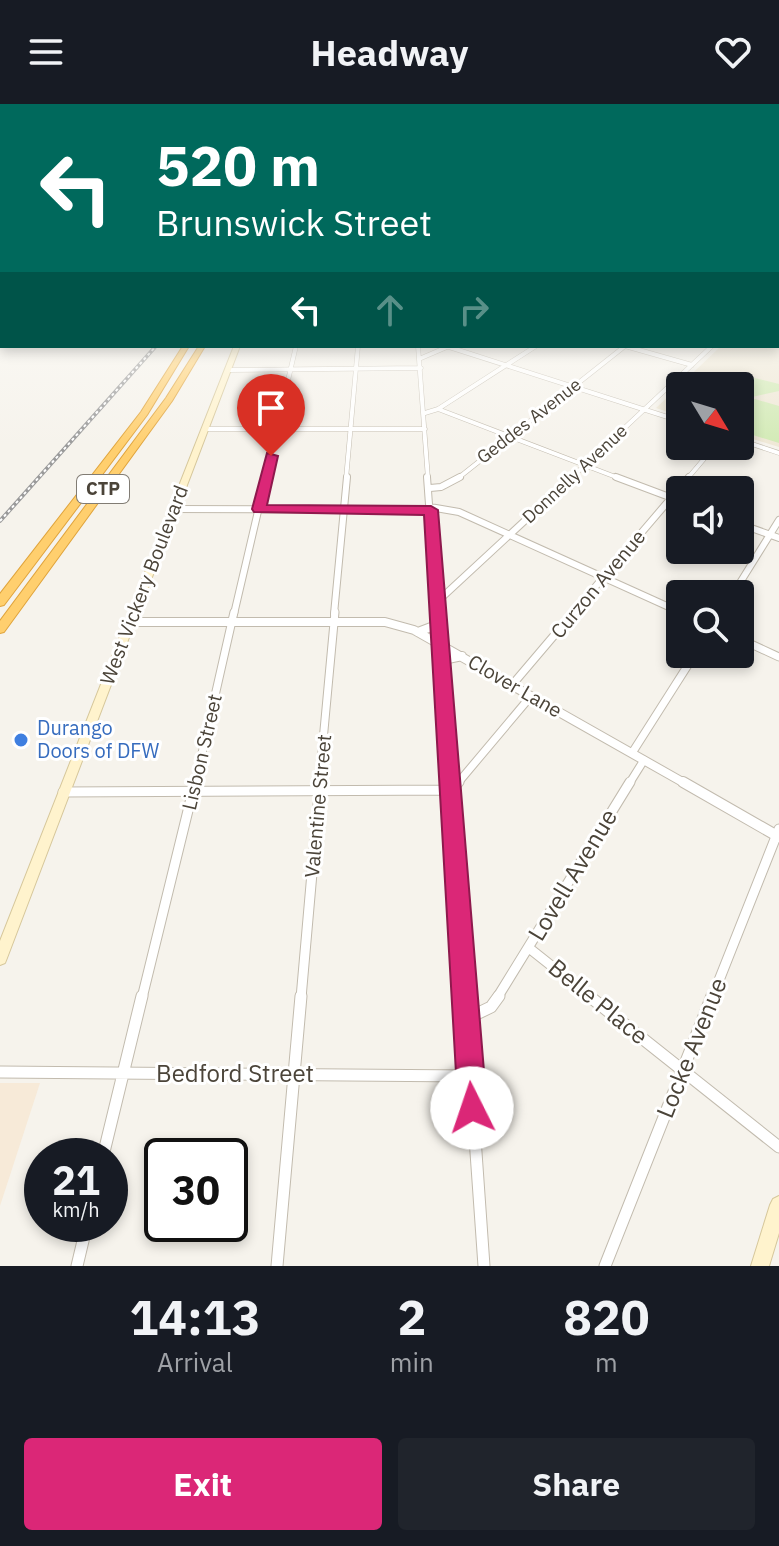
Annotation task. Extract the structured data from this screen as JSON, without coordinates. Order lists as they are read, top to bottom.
{
  "streets": {
    "highway": ["CTP"],
    "main road": ["West Vickery Boulevard"],
    "street": [
      "Geddes Avenue",
      "Donnelly Avenue",
      "Curzon Avenue",
      "Clover Lane",
      "Lisbon Street",
      "Valentine Street",
      "Lovell Avenue",
      "Belle Place",
      "Locke Avenue",
      "Bedford Street"
    ]
  },
  "crossings": [
    ["Curzon Avenue", "Clover Lane"],
    ["West Vickery Boulevard", "Clover Lane"],
    ["Clover Lane", "Lisbon Street"],
    ["Clover Lane", "Valentine Street"],
    ["Clover Lane", "Lovell Avenue"],
    ["Clover Lane", "Locke Avenue"],
    ["Lisbon Street", "Bedford Street"],
    ["Valentine Street", "Bedford Street"],
    ["Lovell Avenue", "Belle Place"],
    ["Belle Place", "Locke Avenue"]
  ],
  "places": ["Durango Doors of DFW"],
  "north": "bottom right",
  "page": {
    "header": "Headway",
    "turn": ["520 m", "Brunswick Street"],
    "speed": "21 km/h",
    "limit": "30",
    "eta": [
      "14:13",
      "Arrival",
      "2",
      "min",
      "820",
      "m"
    ],
    "buttons": ["Exit", "Share"]
  }
}
